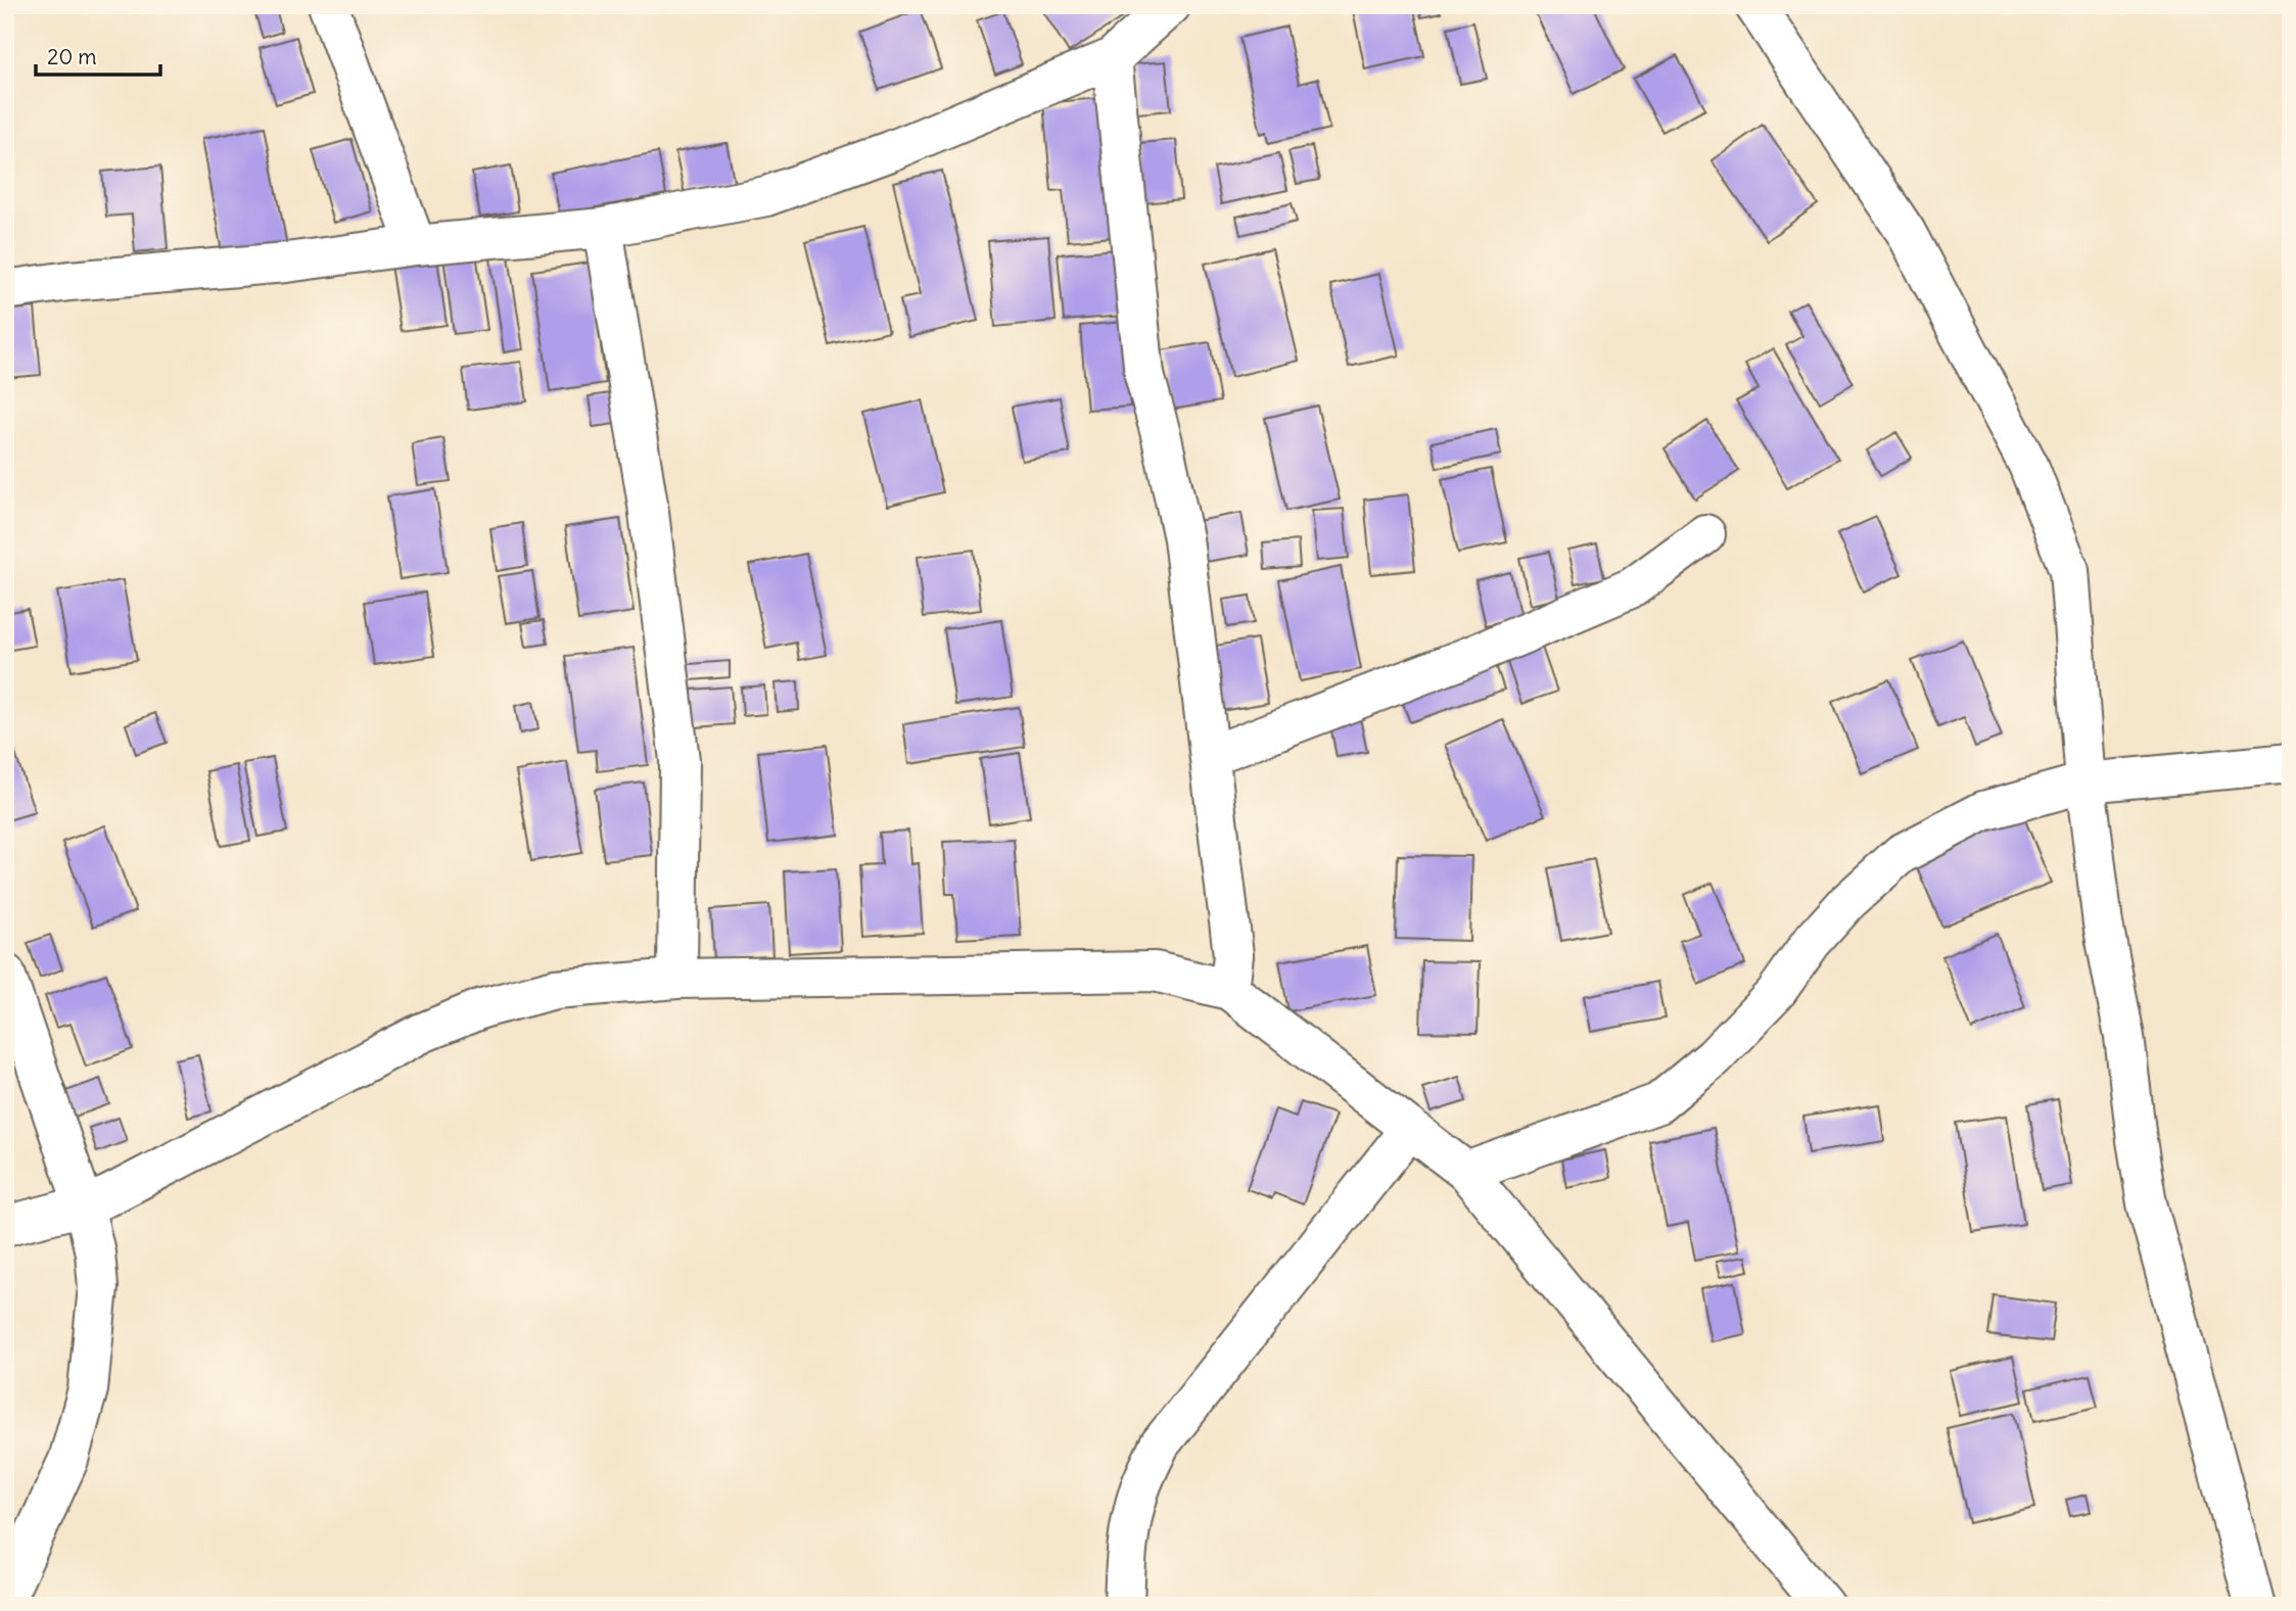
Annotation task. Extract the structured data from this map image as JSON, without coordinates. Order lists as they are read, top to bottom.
{
  "scale_bar": "20 m"
}
